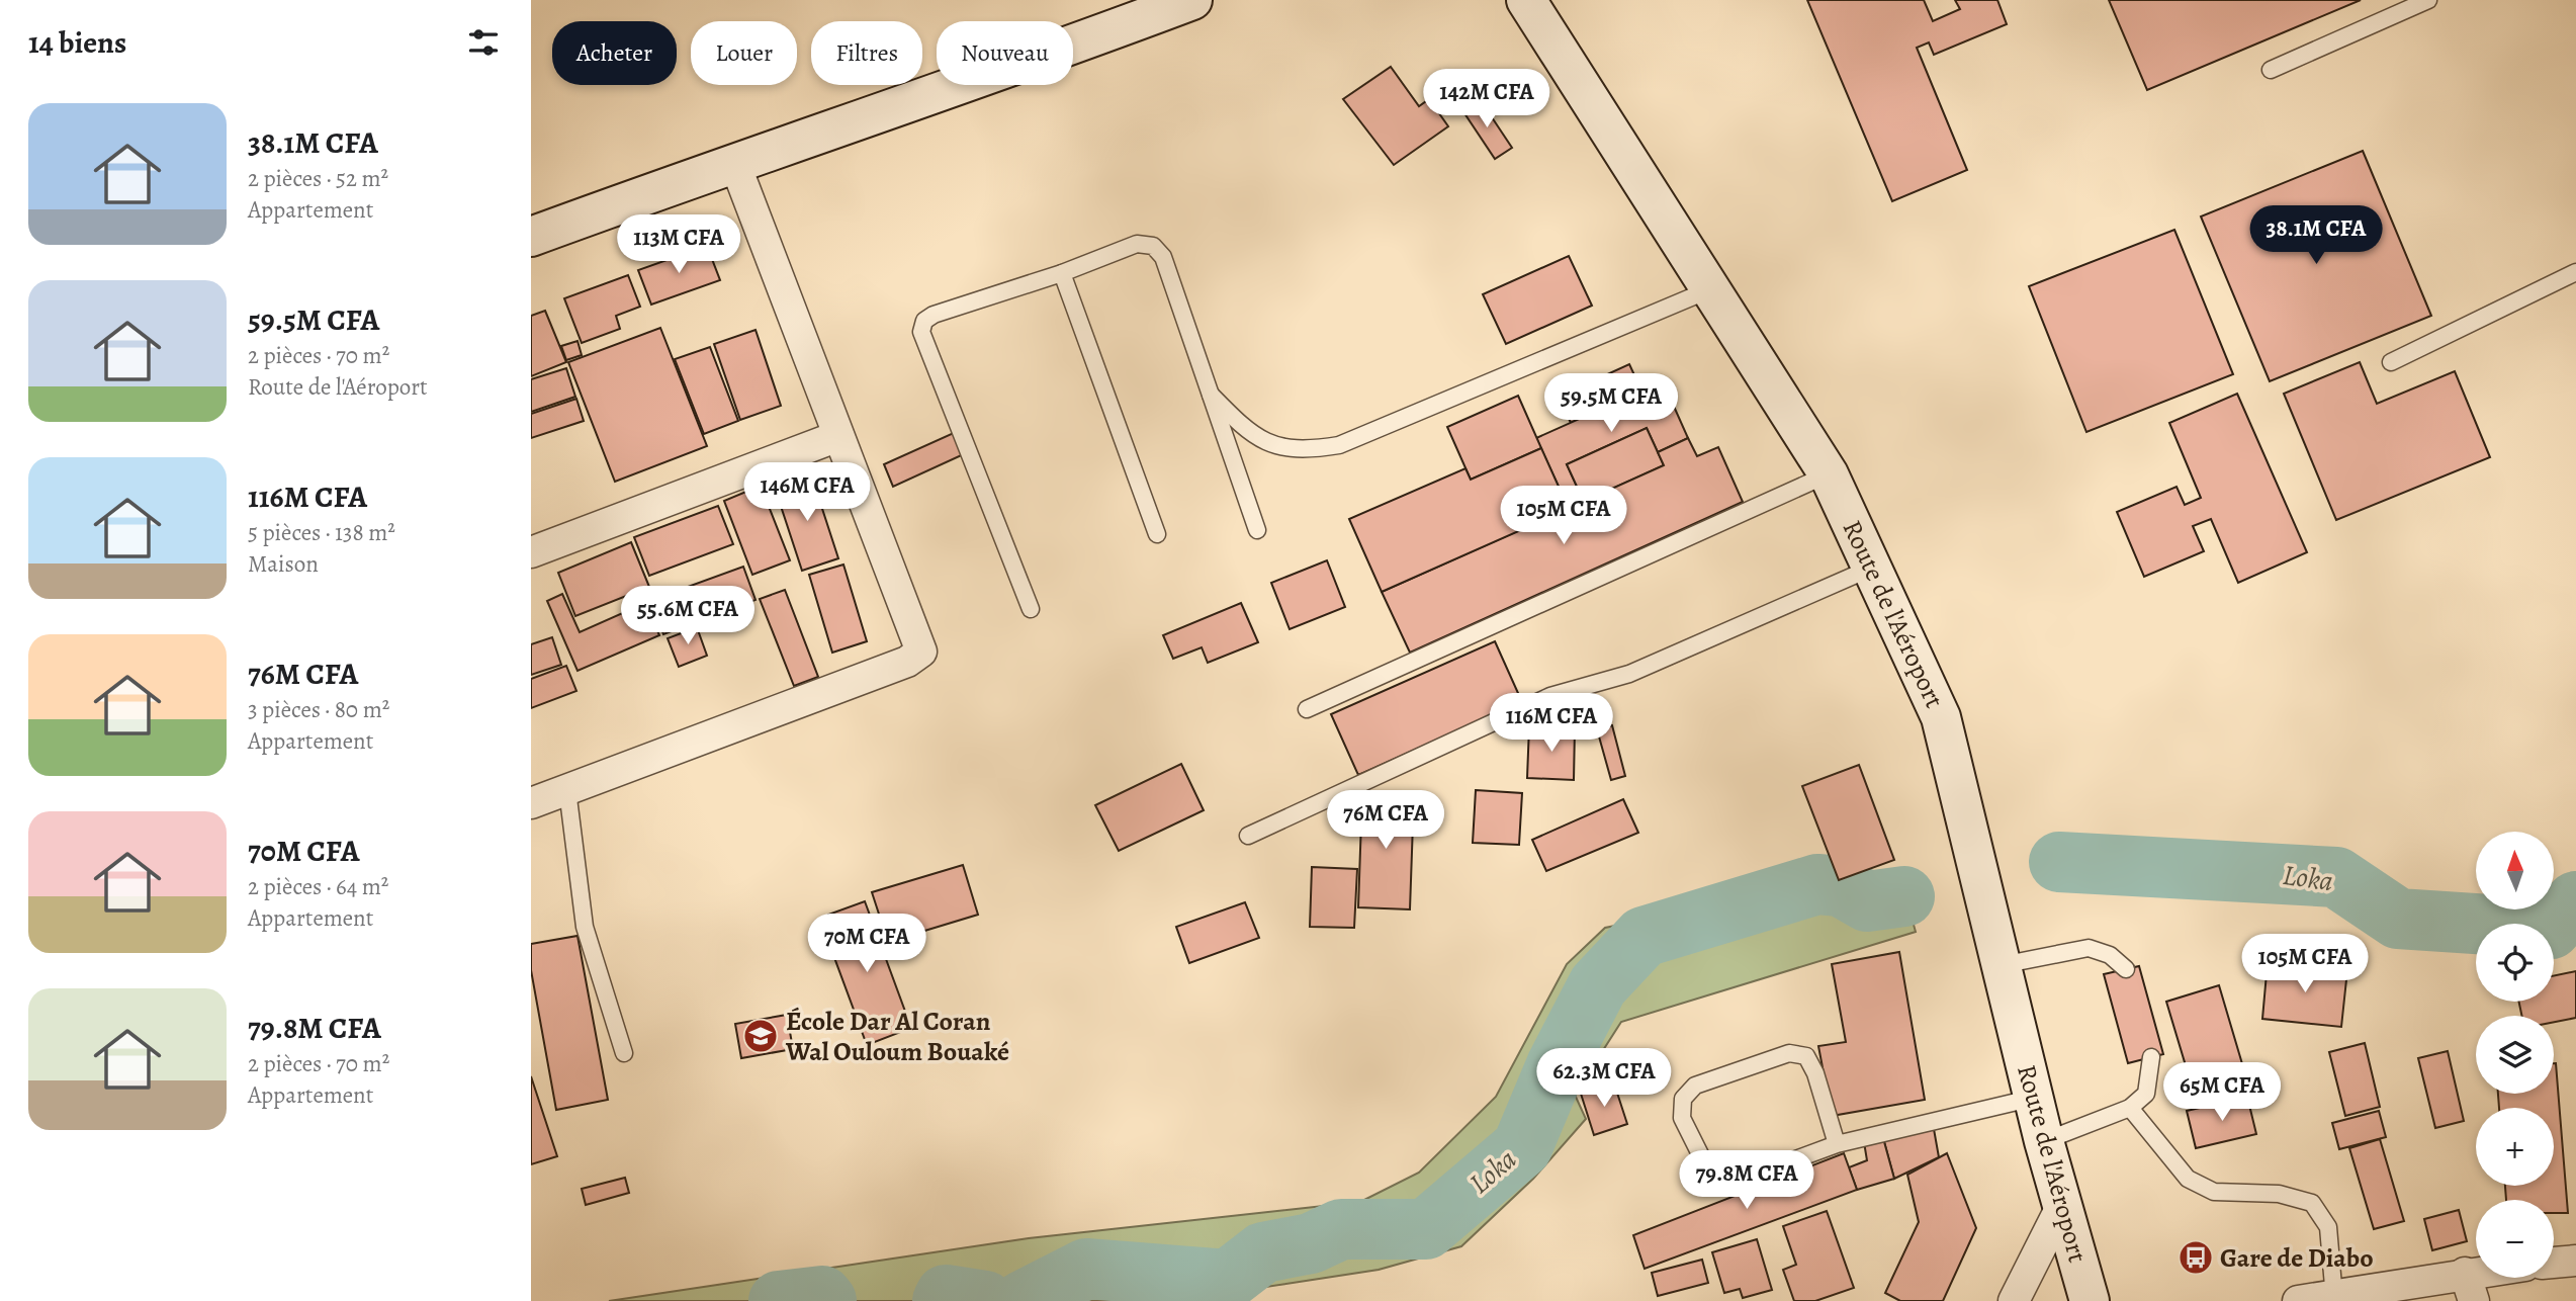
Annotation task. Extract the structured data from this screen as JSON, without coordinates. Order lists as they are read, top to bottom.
{
  "streets": {
    "main road": ["Route de l'Aéroport"]
  },
  "water": ["Loka"],
  "places": {
    "school or university": ["École Dar Al Coran Wal Ouloum Bouaké"],
    "bus stop": ["Gare de Diabo"]
  },
  "north": "top",
  "page": {
    "heading": "14 biens",
    "chip": [
      "Acheter",
      "Louer",
      "Filtres",
      "Nouveau"
    ],
    "price": [
      "142M CFA",
      "38.1M CFA",
      "113M CFA",
      "59.5M CFA",
      "146M CFA",
      "105M CFA",
      "55.6M CFA",
      "116M CFA",
      "76M CFA",
      "70M CFA",
      "105M CFA",
      "62.3M CFA",
      "65M CFA",
      "79.8M CFA"
    ],
    "list": [
      {
        "name": "38.1M CFA",
        "note": "2 pièces · 52 m² · Appartement"
      },
      {
        "name": "59.5M CFA",
        "note": "2 pièces · 70 m² · Route de l'Aéroport"
      },
      {
        "name": "116M CFA",
        "note": "5 pièces · 138 m² · Maison"
      },
      {
        "name": "76M CFA",
        "note": "3 pièces · 80 m² · Appartement"
      },
      {
        "name": "70M CFA",
        "note": "2 pièces · 64 m² · Appartement"
      },
      {
        "name": "79.8M CFA",
        "note": "2 pièces · 70 m² · Appartement"
      }
    ],
    "map_buttons": ["+", "−"]
  }
}
